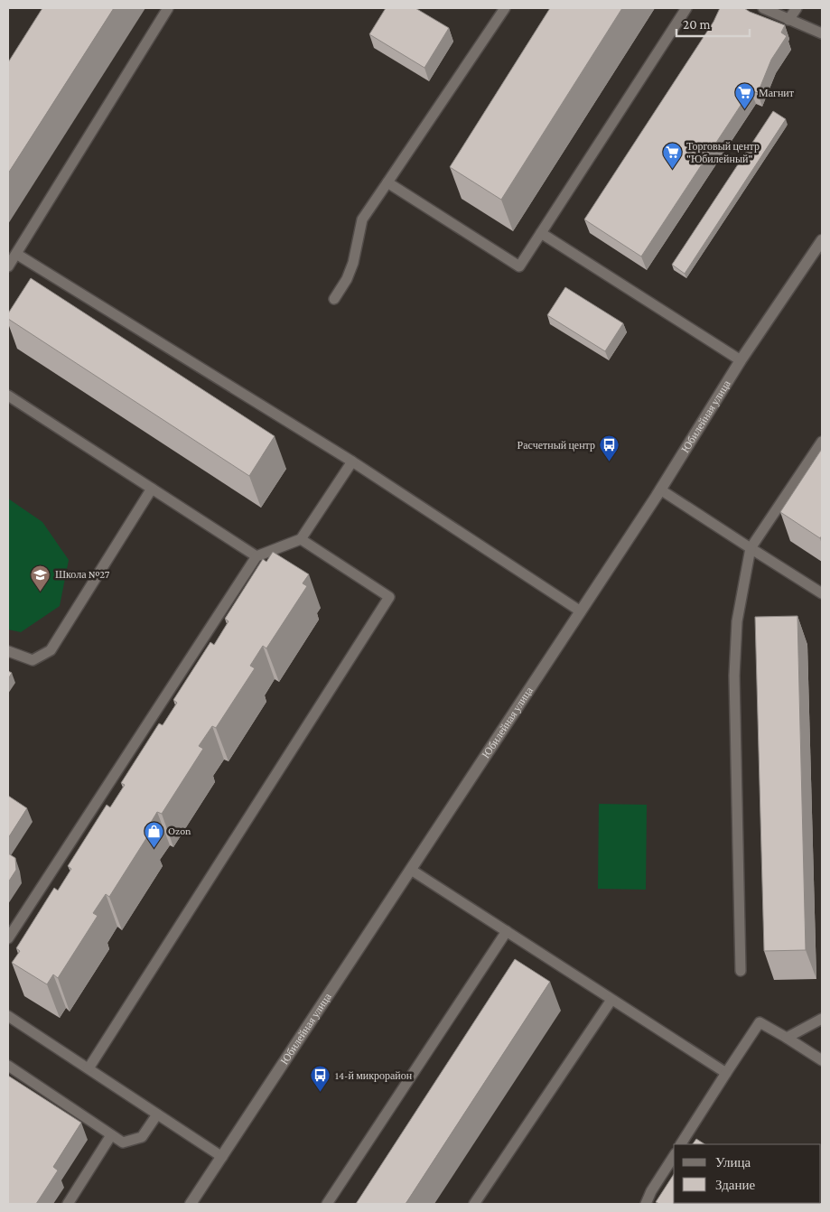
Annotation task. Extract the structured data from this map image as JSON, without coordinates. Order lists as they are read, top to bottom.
{
  "streets": {
    "street": ["Юбилейная улица"]
  },
  "places": {
    "supermarket": ["Магнит", "Торговый центр \"Юбилейный\""],
    "bus stop": ["Расчетный центр", "14-й микрорайон"],
    "school or university": ["Школа №27"],
    "shop": ["Ozon"]
  },
  "legend": ["Улица", "Здание"],
  "scale_bar": "20 m"
}
